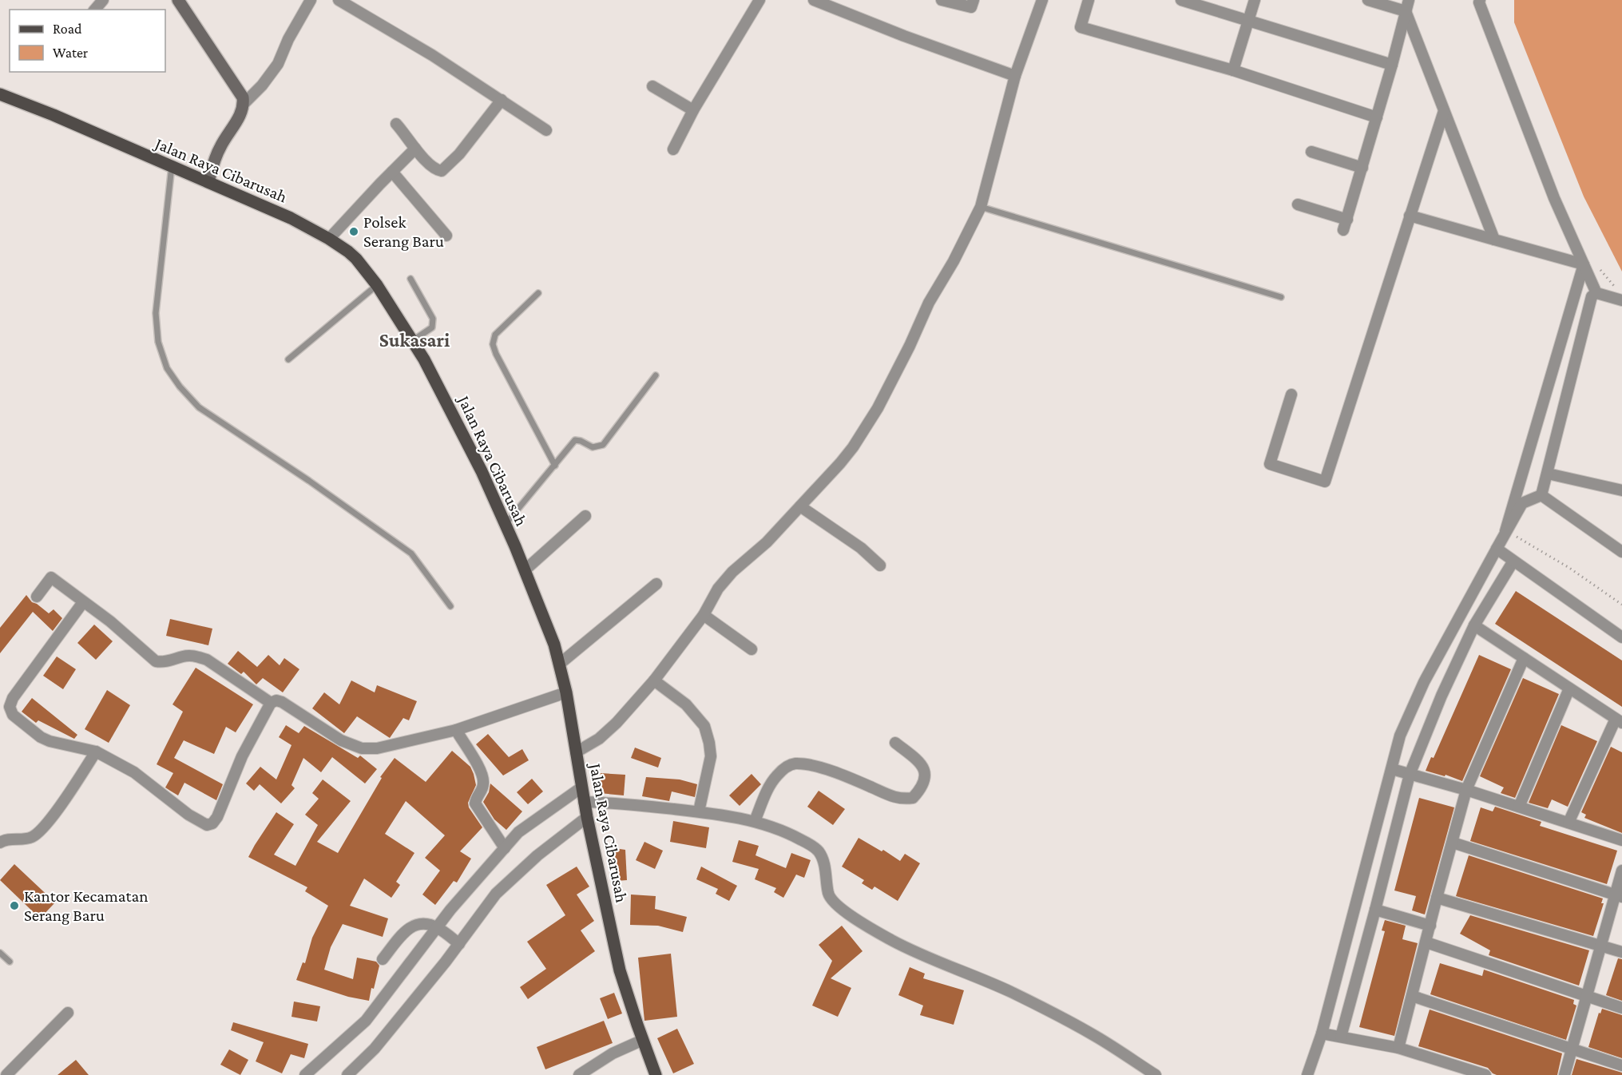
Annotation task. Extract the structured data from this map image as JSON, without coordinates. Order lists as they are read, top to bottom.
{
  "streets": {
    "main road": ["Jalan Raya Cibarusah"]
  },
  "districts": ["Sukasari"],
  "places": ["Polsek Serang Baru", "Kantor Kecamatan Serang Baru"],
  "legend": ["Road", "Water"]
}
